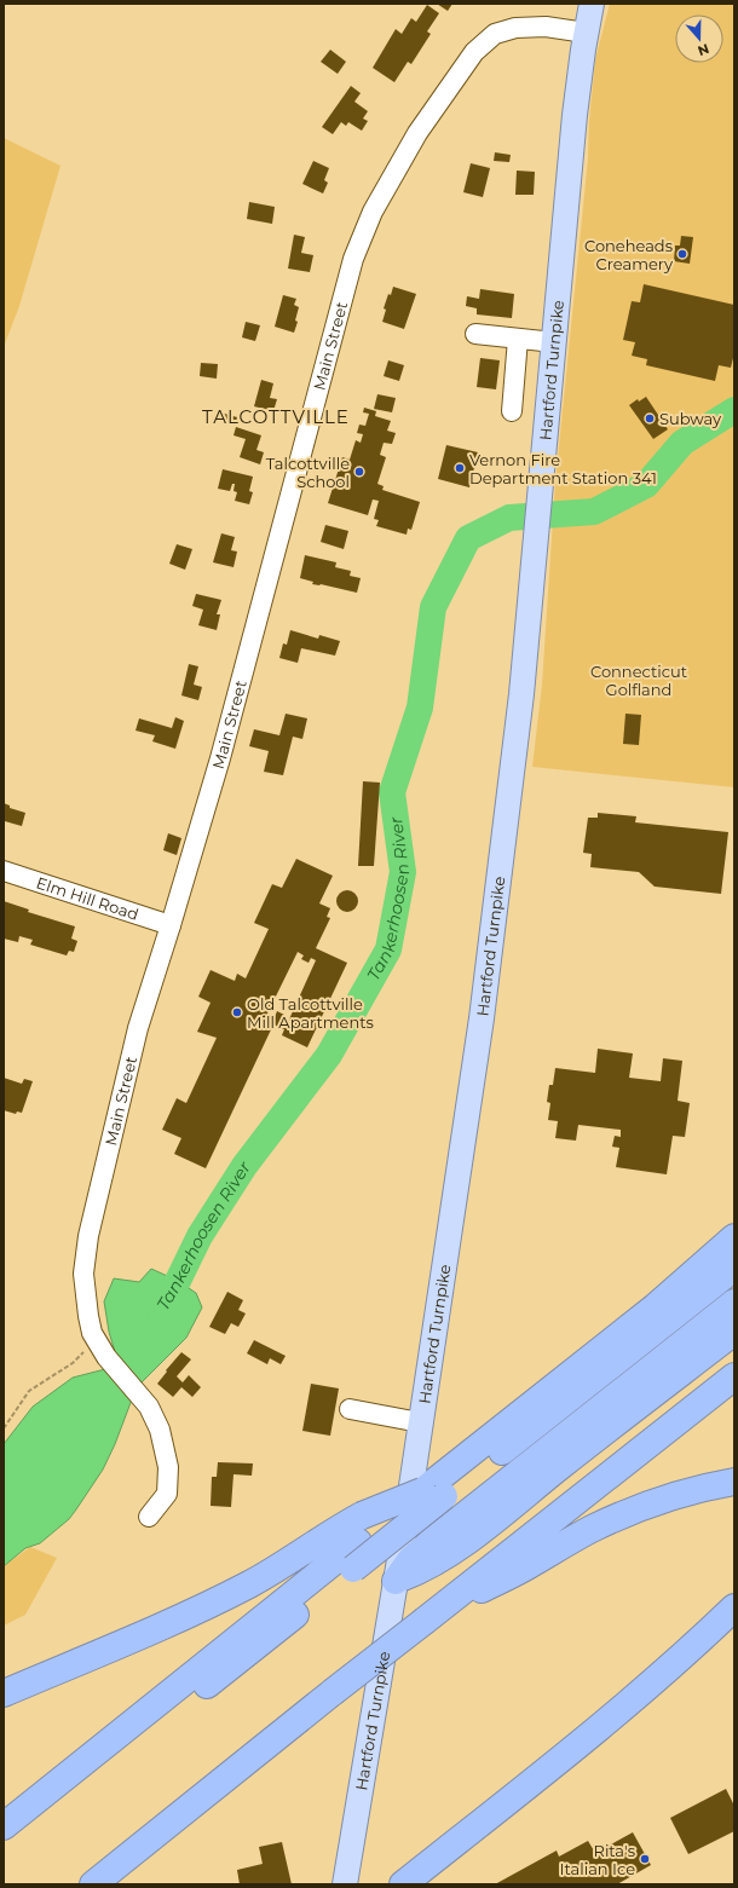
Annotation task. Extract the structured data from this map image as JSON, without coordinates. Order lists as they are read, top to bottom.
{
  "streets": {
    "main road": ["Hartford Turnpike"],
    "street": ["Main Street", "Elm Hill Road"]
  },
  "crossings": [
    ["Main Street", "Hartford Turnpike"],
    ["Main Street", "Elm Hill Road"]
  ],
  "districts": ["TALCOTTVILLE"],
  "water": ["Tankerhoosen River"],
  "parks": ["Connecticut Golfland"],
  "places": [
    "Coneheads Creamery",
    "Subway",
    "Vernon Fire Department Station 341",
    "Talcottville School",
    "Old Talcottville Mill Apartments",
    "Rita's Italian Ice"
  ],
  "north": "bottom"
}
